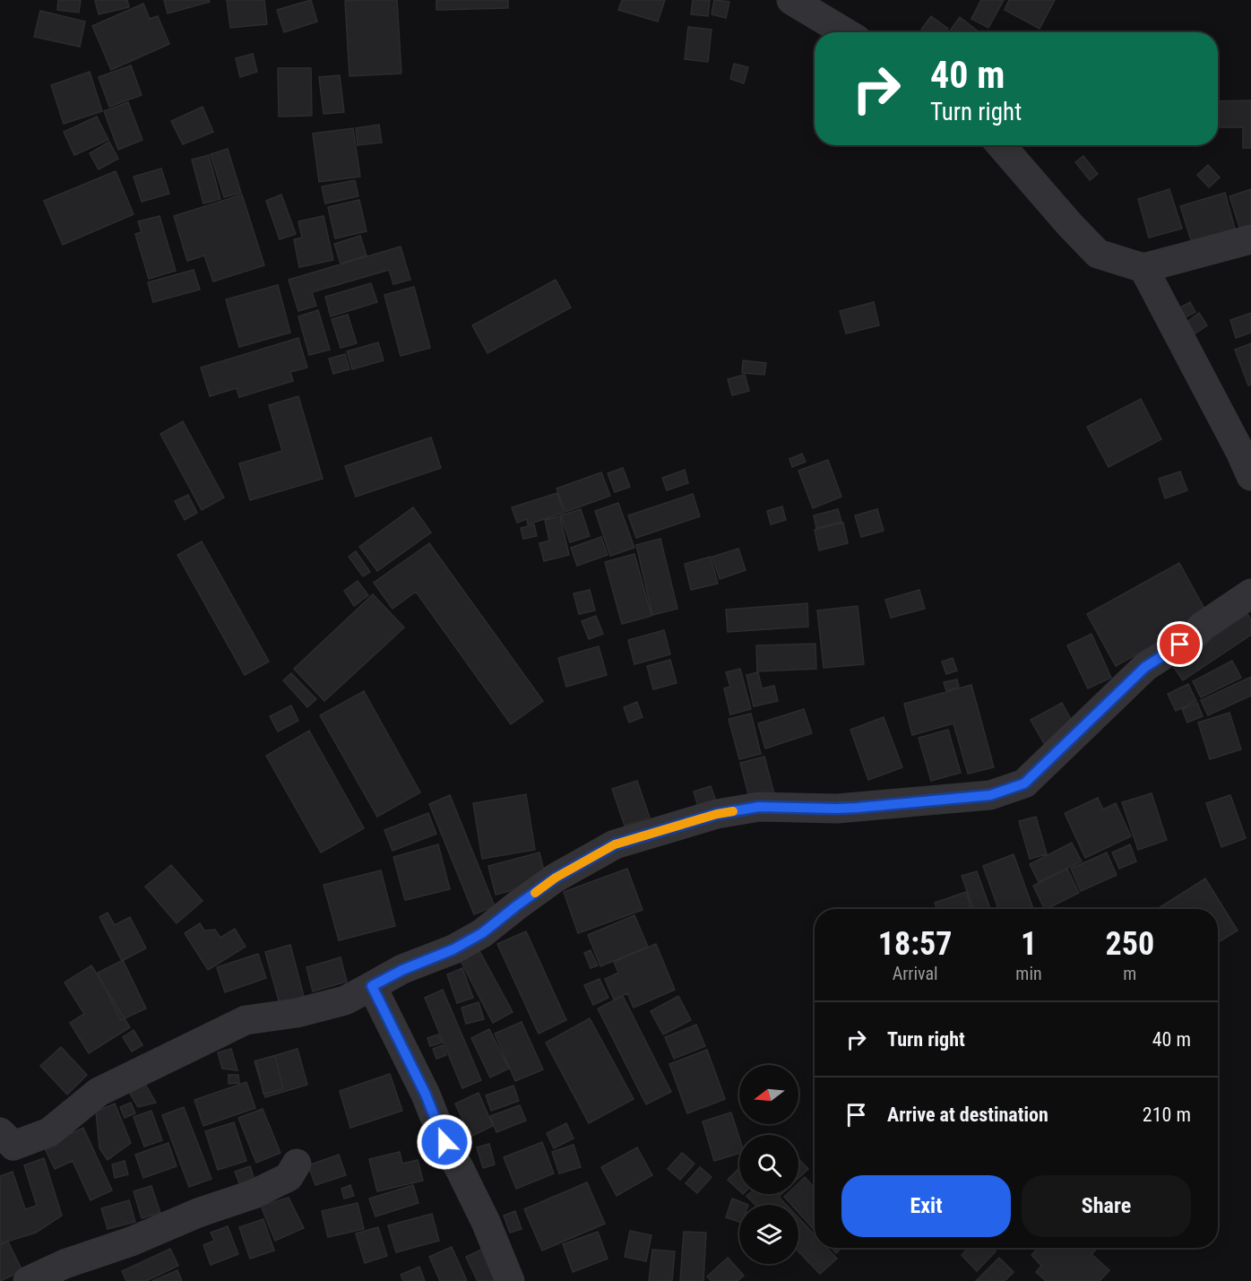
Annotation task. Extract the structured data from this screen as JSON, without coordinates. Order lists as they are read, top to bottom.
{
  "north": "left",
  "page": {
    "turn": ["40 m", "Turn right"],
    "eta": [
      "18:57",
      "Arrival",
      "1",
      "min",
      "250",
      "m"
    ],
    "list": [
      {
        "name": "Turn right",
        "value": "40 m"
      },
      {
        "name": "Arrive at destination",
        "value": "210 m"
      }
    ],
    "buttons": ["Exit", "Share"]
  }
}
